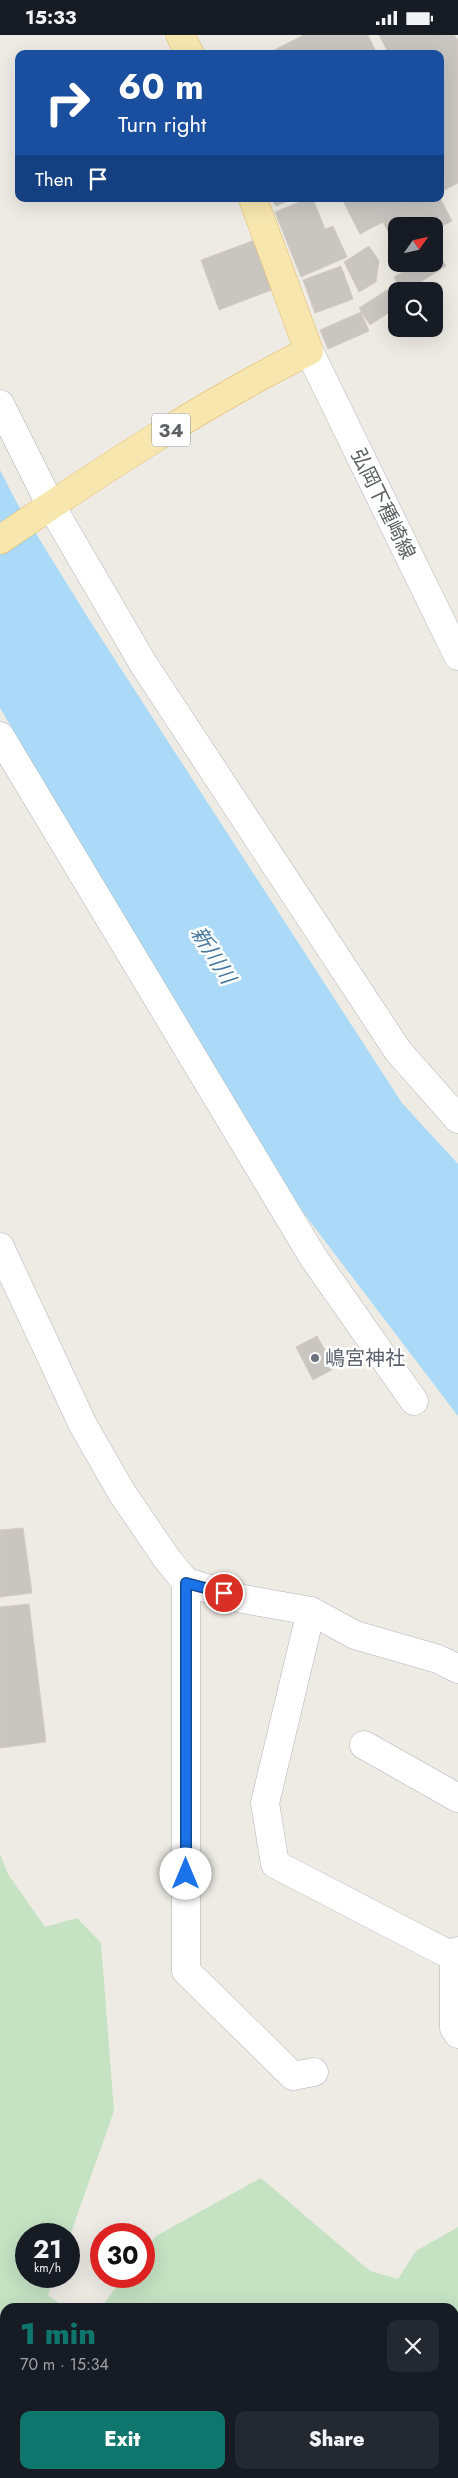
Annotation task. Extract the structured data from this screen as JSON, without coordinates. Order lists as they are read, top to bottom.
{
  "streets": {
    "main road": ["34"],
    "street": ["弘岡下種崎線"]
  },
  "crossings": [
    ["34", "弘岡下種崎線"]
  ],
  "water": ["新川川"],
  "places": ["嶋宮神社"],
  "north": "top right",
  "page": {
    "status": "15:33",
    "turn": ["60 m", "Turn right"],
    "then": "Then",
    "speed": "21 km/h",
    "limit": "30",
    "heading": ["1 min", "70 m · 15:34"],
    "buttons": ["Exit", "Share"]
  }
}
